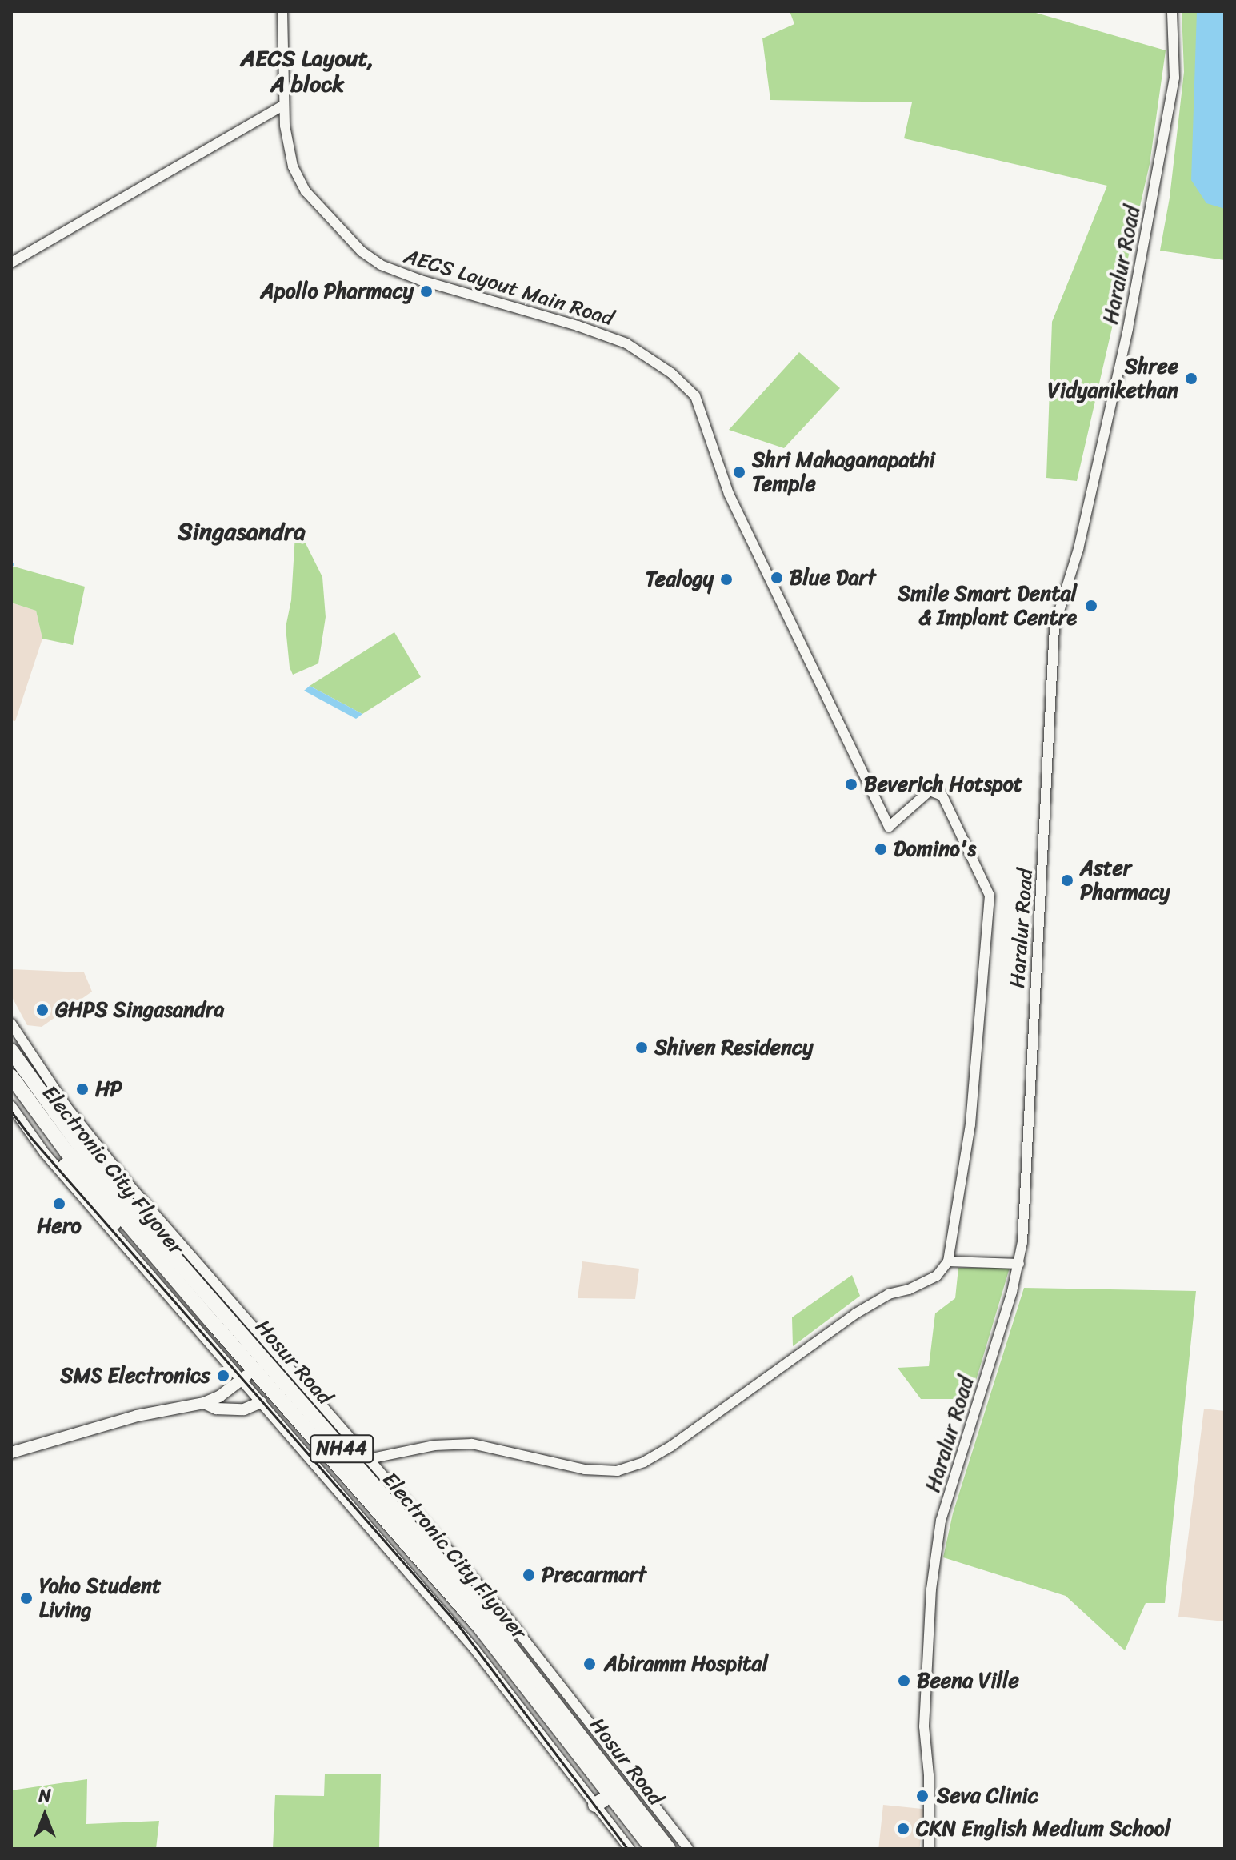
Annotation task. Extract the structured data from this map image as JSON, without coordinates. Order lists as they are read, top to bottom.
{
  "streets": {
    "highway": ["Electronic City Flyover", "Hosur Road", "NH44"],
    "street": ["Haralur Road", "AECS Layout Main Road"]
  },
  "districts": ["AECS Layout, A block", "Singasandra"],
  "places": [
    "Apollo Pharmacy",
    "Shree Vidyanikethan",
    "Shri Mahaganapathi Temple",
    "Blue Dart",
    "Tealogy",
    "Smile Smart Dental & Implant Centre",
    "Beverich Hotspot",
    "Domino's",
    "Aster Pharmacy",
    "GHPS Singasandra",
    "Shiven Residency",
    "HP",
    "Hero",
    "SMS Electronics",
    "Precarmart",
    "Yoho Student Living",
    "Abiramm Hospital",
    "Beena Ville",
    "Seva Clinic",
    "CKN English Medium School"
  ],
  "north": "top"
}
